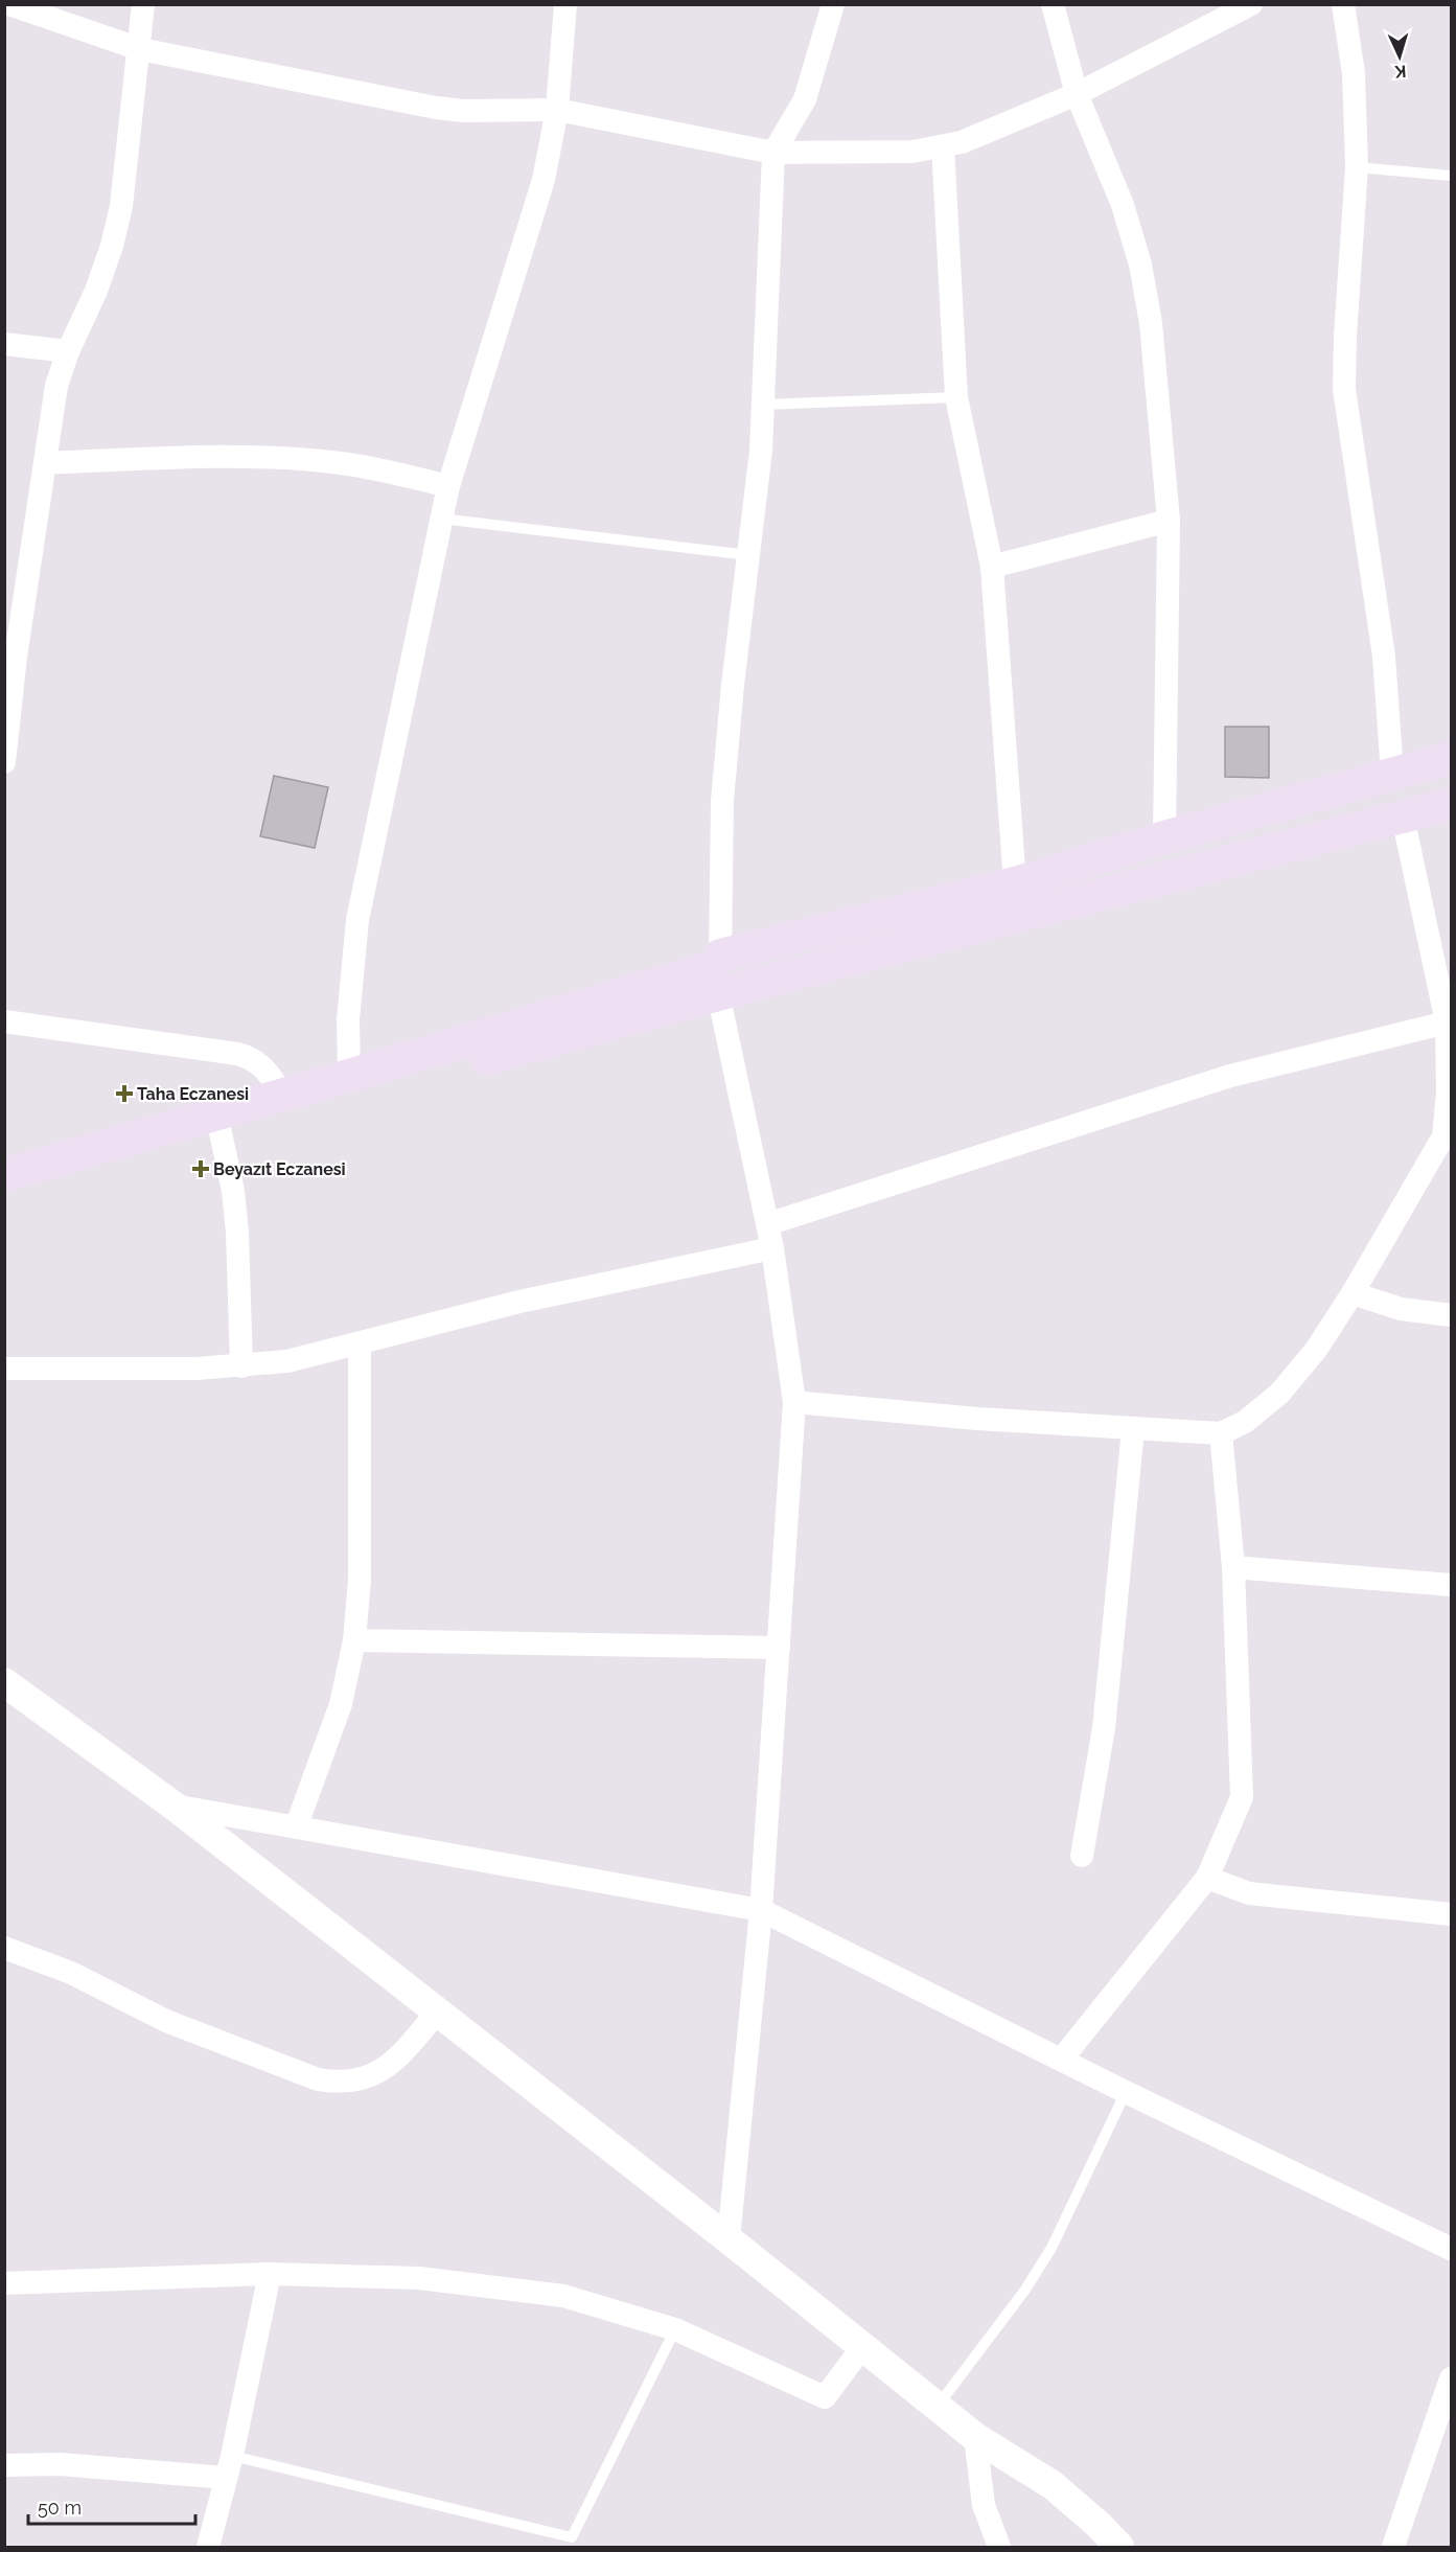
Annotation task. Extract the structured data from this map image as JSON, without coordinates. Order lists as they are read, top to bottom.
{
  "places": {
    "health": ["Taha Eczanesi", "Beyazıt Eczanesi"]
  },
  "scale_bar": "50 m",
  "north": "bottom"
}
